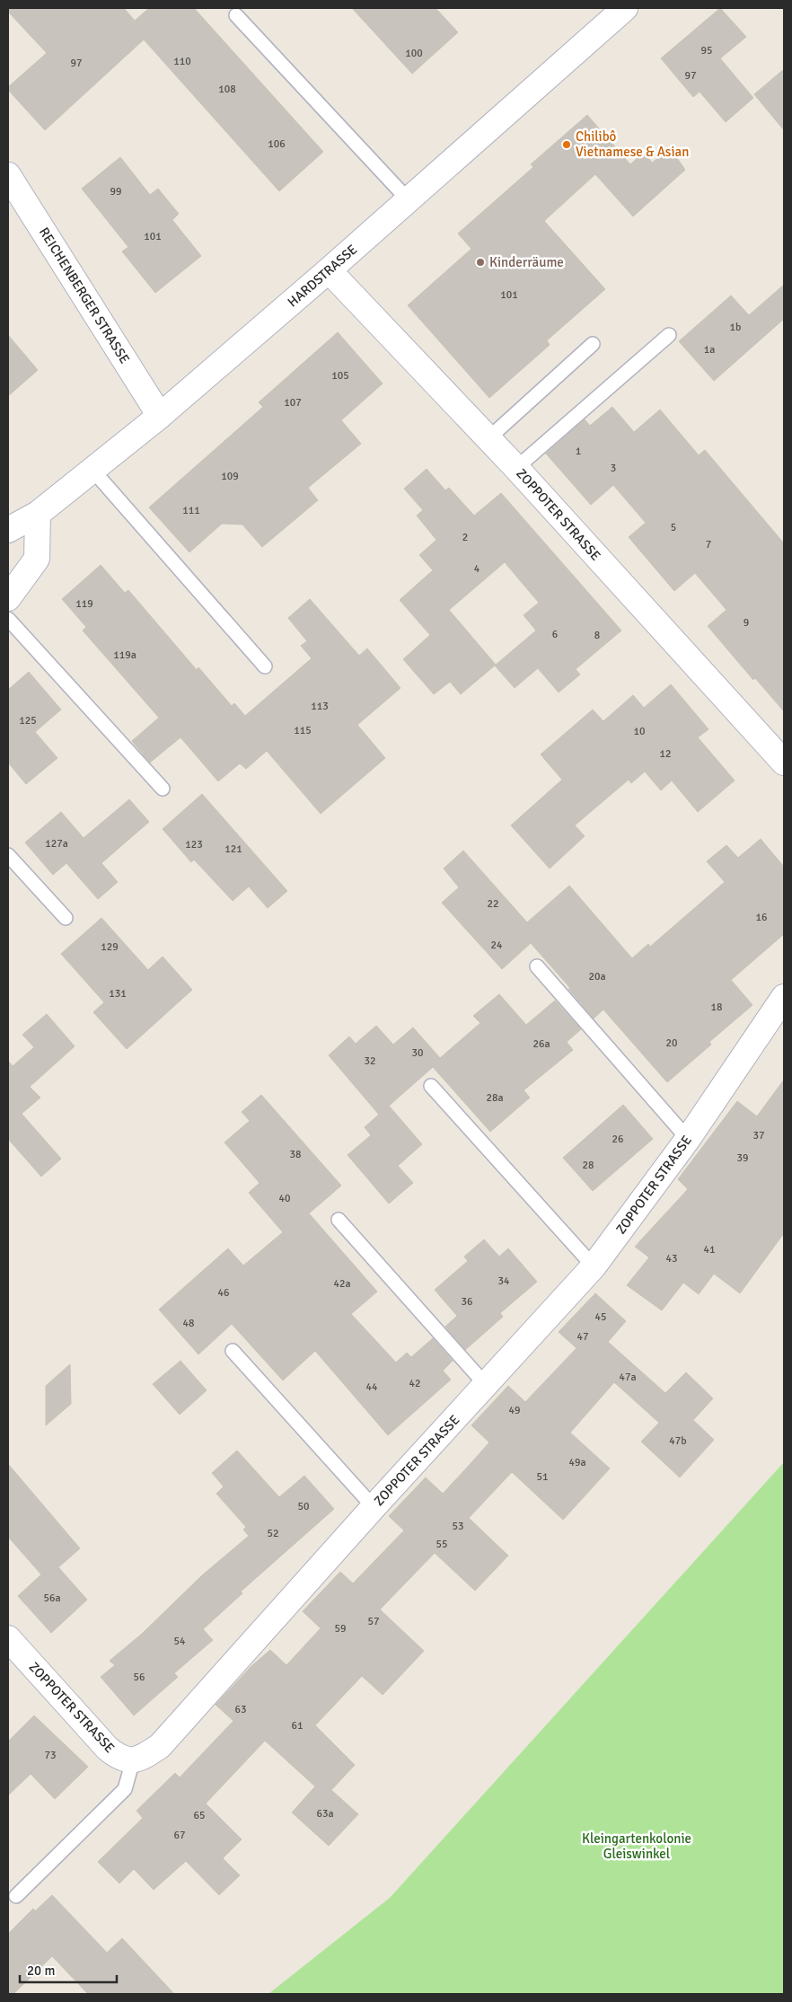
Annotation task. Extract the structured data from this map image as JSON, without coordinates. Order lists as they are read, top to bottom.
{
  "streets": {
    "street": ["HARDSTRASSE", "REICHENBERGER STRASSE", "ZOPPOTER STRASSE"]
  },
  "crossings": [
    ["HARDSTRASSE", "REICHENBERGER STRASSE"],
    ["HARDSTRASSE", "ZOPPOTER STRASSE"]
  ],
  "parks": ["Kleingartenkolonie Gleiswinkel"],
  "places": ["Chilibô Vietnamese & Asian", "Kinderräume"],
  "house_numbers": [
    "95",
    "100",
    "110",
    "97",
    "97",
    "108",
    "106",
    "99",
    "101",
    "101",
    "1b",
    "1a",
    "105",
    "107",
    "1",
    "3",
    "109",
    "111",
    "5",
    "2",
    "7",
    "4",
    "119",
    "9",
    "6",
    "8",
    "119a",
    "113",
    "125",
    "115",
    "10",
    "12",
    "127a",
    "123",
    "121",
    "22",
    "16",
    "24",
    "129",
    "20a",
    "131",
    "18",
    "20",
    "26a",
    "30",
    "32",
    "28a",
    "37",
    "26",
    "38",
    "39",
    "28",
    "40",
    "41",
    "43",
    "34",
    "42a",
    "46",
    "36",
    "45",
    "48",
    "47",
    "47a",
    "42",
    "44",
    "49",
    "47b",
    "49a",
    "51",
    "50",
    "53",
    "52",
    "55",
    "56a",
    "57",
    "59",
    "54",
    "56",
    "63",
    "61",
    "73",
    "63a",
    "65",
    "67"
  ],
  "scale_bar": "20 m"
}
